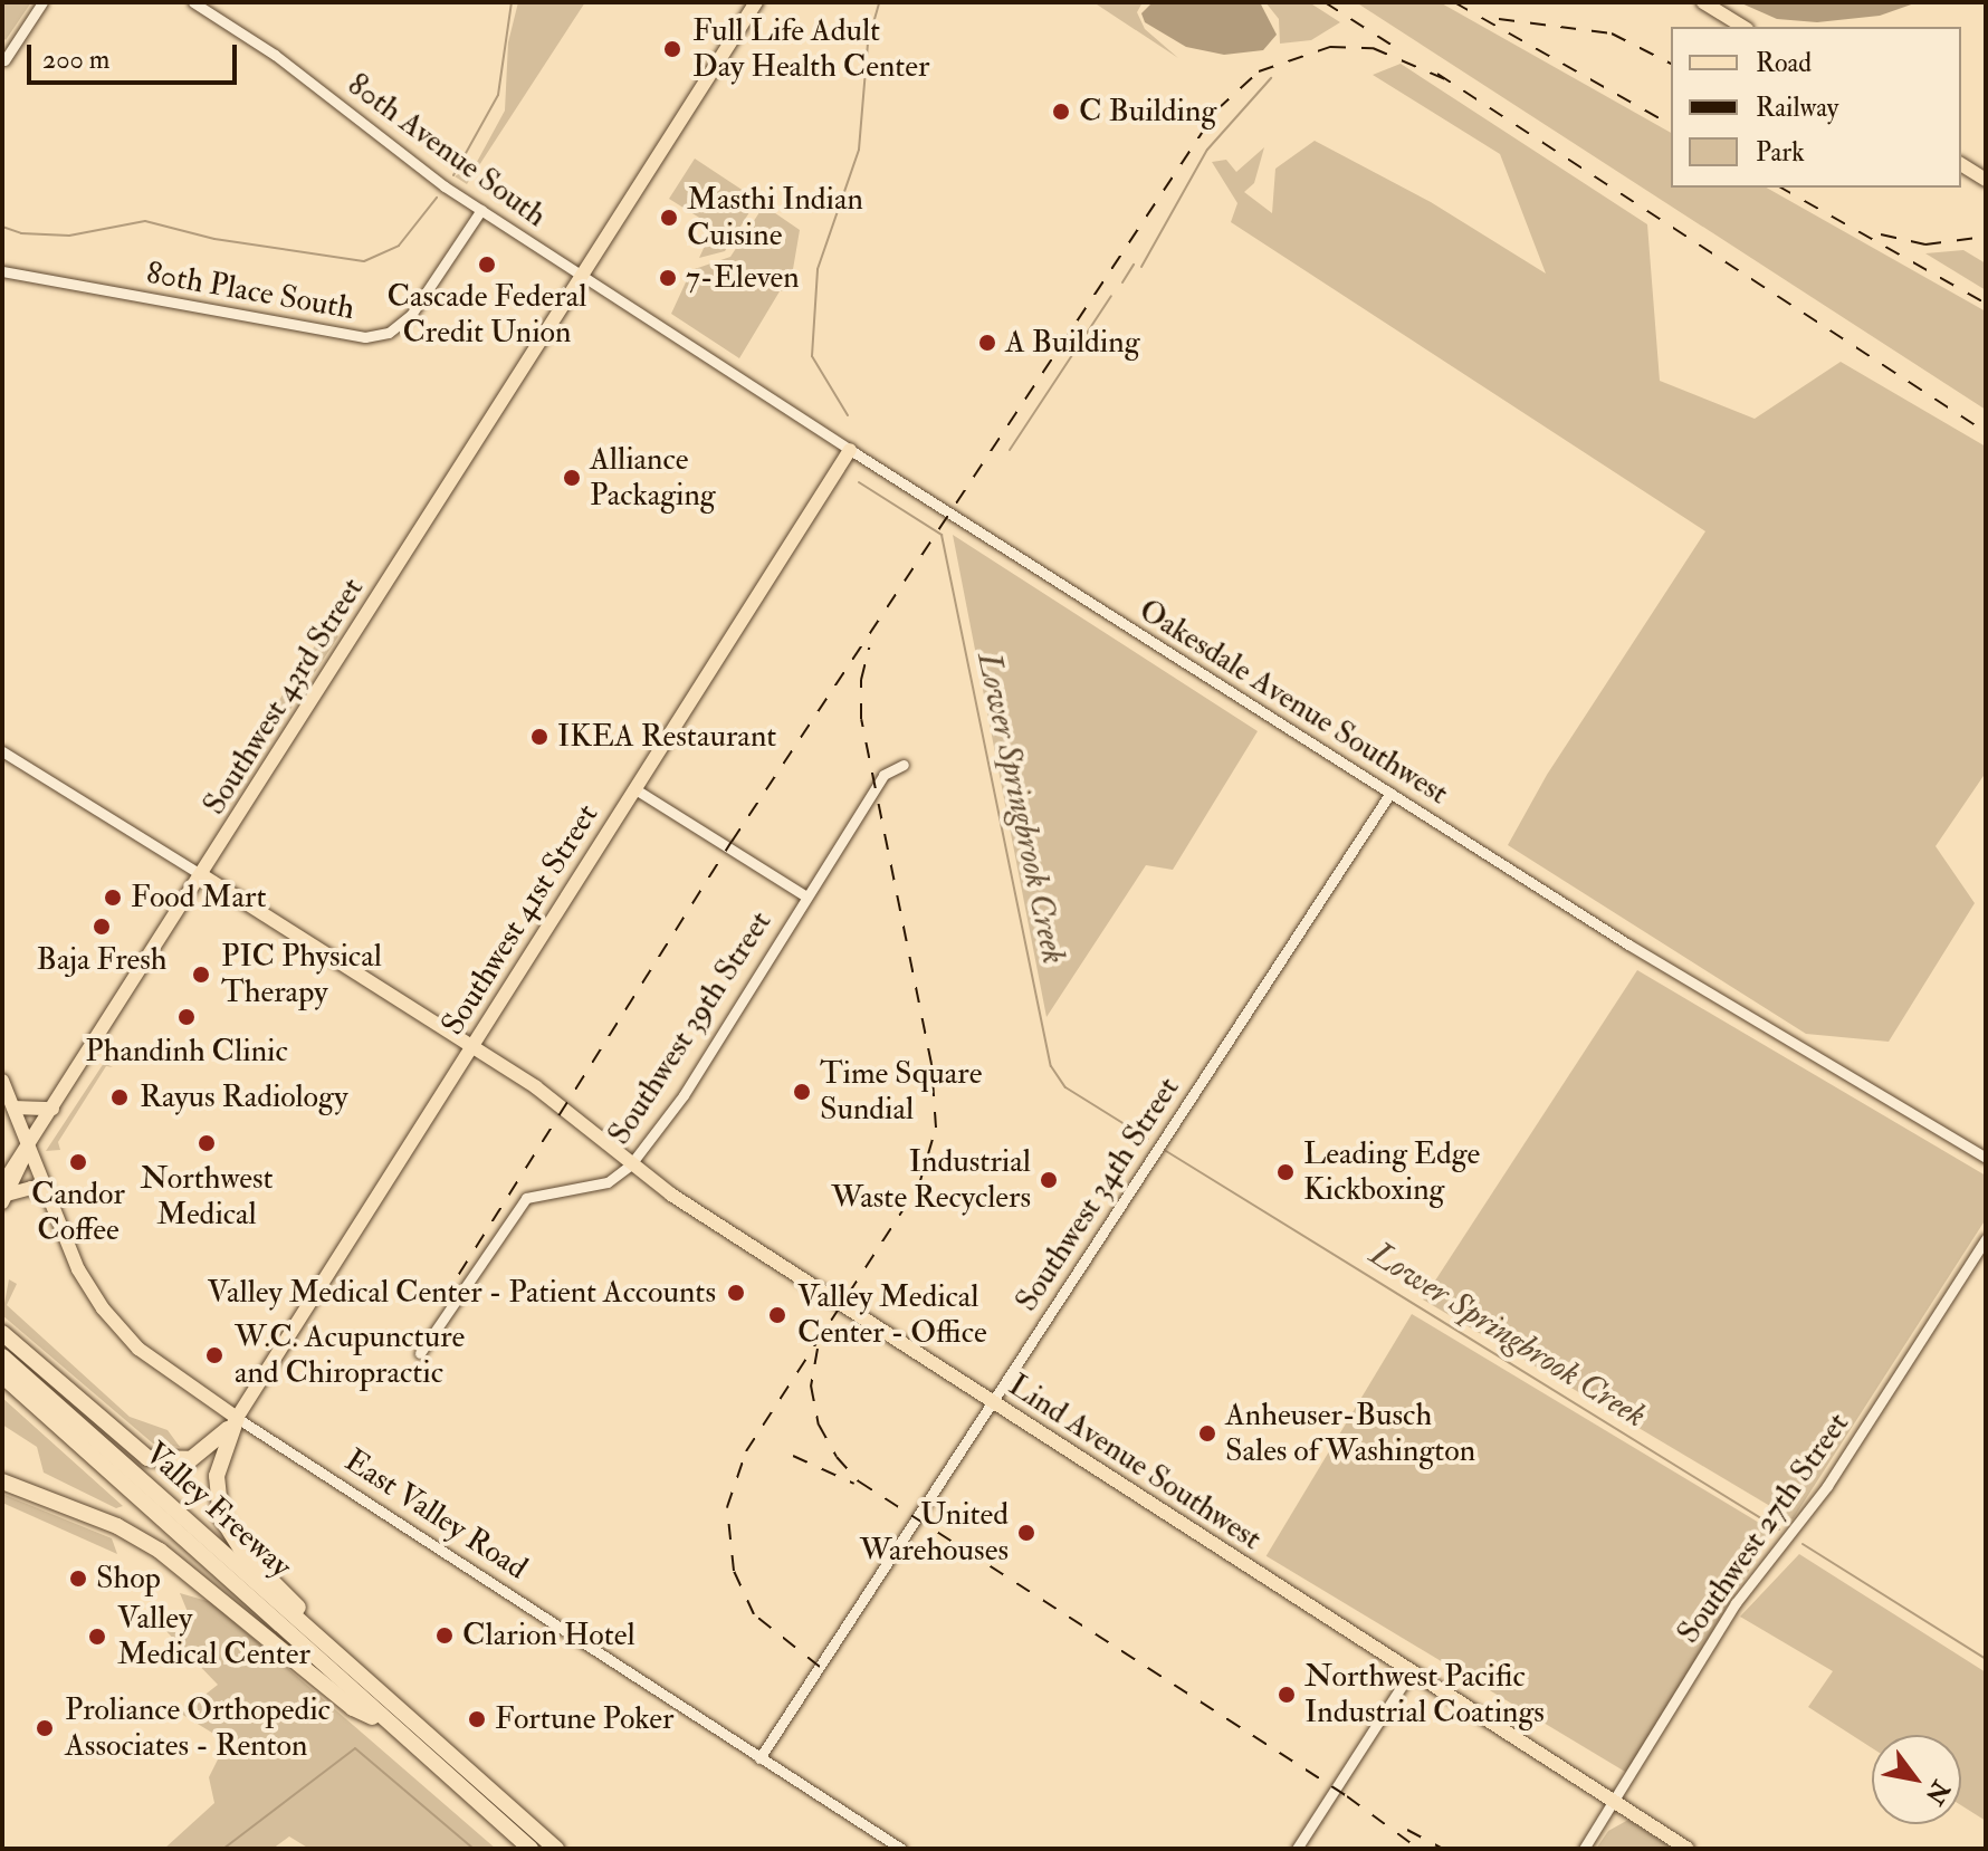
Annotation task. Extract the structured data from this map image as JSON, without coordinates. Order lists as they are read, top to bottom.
{
  "streets": {
    "highway": ["Valley Freeway"],
    "main road": [
      "Southwest 43rd Street",
      "Southwest 41st Street",
      "Lind Avenue Southwest",
      "East Valley Road"
    ],
    "street": [
      "80th Avenue South",
      "80th Place South",
      "Oakesdale Avenue Southwest",
      "Southwest 39th Street",
      "Southwest 34th Street",
      "Southwest 27th Street"
    ]
  },
  "crossings": [
    ["80th Avenue South", "80th Place South"],
    ["80th Avenue South", "Southwest 43rd Street"],
    ["80th Avenue South", "Oakesdale Avenue Southwest"],
    ["Southwest 43rd Street", "Oakesdale Avenue Southwest"],
    ["Southwest 43rd Street", "Lind Avenue Southwest"],
    ["Southwest 43rd Street", "East Valley Road"],
    ["Oakesdale Avenue Southwest", "Southwest 41st Street"],
    ["Oakesdale Avenue Southwest", "Southwest 34th Street"],
    ["Southwest 41st Street", "Lind Avenue Southwest"],
    ["Southwest 41st Street", "East Valley Road"],
    ["Southwest 39th Street", "Lind Avenue Southwest"],
    ["Southwest 34th Street", "Lind Avenue Southwest"],
    ["Southwest 34th Street", "East Valley Road"],
    ["Lind Avenue Southwest", "Southwest 27th Street"]
  ],
  "water": ["Lower Springbrook Creek"],
  "places": [
    "Full Life Adult Day Health Center",
    "C Building",
    "Masthi Indian Cuisine",
    "Cascade Federal Credit Union",
    "7-Eleven",
    "A Building",
    "Alliance Packaging",
    "IKEA Restaurant",
    "Food Mart",
    "Baja Fresh",
    "PIC Physical Therapy",
    "Phandinh Clinic",
    "Time Square Sundial",
    "Rayus Radiology",
    "Northwest Medical",
    "Candor Coffee",
    "Leading Edge Kickboxing",
    "Industrial Waste Recyclers",
    "Valley Medical Center - Patient Accounts",
    "Valley Medical Center - Office",
    "W.C. Acupuncture and Chiropractic",
    "Anheuser-Busch Sales of Washington",
    "United Warehouses",
    "Shop",
    "Clarion Hotel",
    "Valley Medical Center",
    "Northwest Pacific Industrial Coatings",
    "Fortune Poker",
    "Proliance Orthopedic Associates - Renton"
  ],
  "legend": ["Road", "Railway", "Park"],
  "scale_bar": "200 m",
  "north": "bottom right"
}
